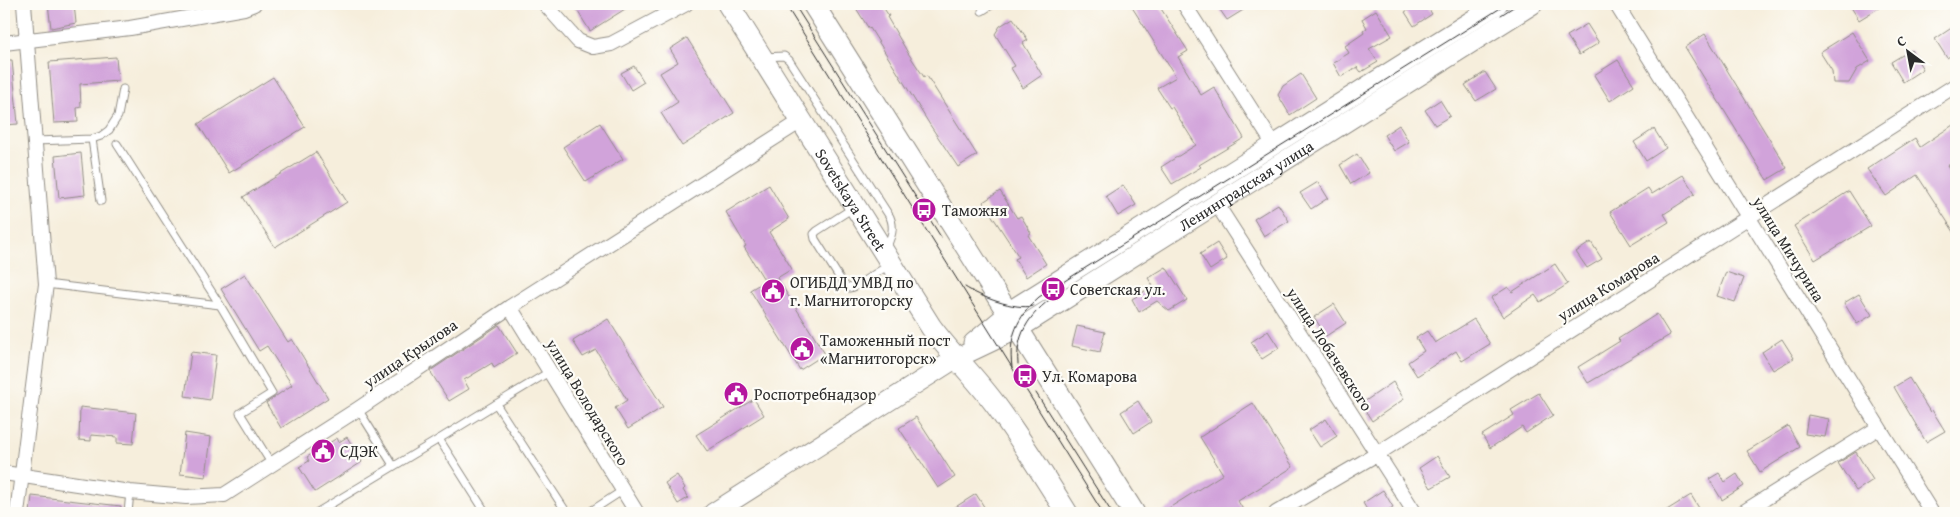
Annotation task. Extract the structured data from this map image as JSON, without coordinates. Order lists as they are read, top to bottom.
{
  "streets": {
    "main road": ["Ленинградская улица", "Sovetskaya Street"],
    "street": [
      "улица Мичурина",
      "улица Комарова",
      "улица Лобачевского",
      "улица Крылова",
      "улица Володарского"
    ]
  },
  "crossings": [
    ["Ленинградская улица", "Sovetskaya Street"],
    ["Ленинградская улица", "улица Лобачевского"],
    ["Sovetskaya Street", "улица Крылова"],
    ["улица Мичурина", "улица Комарова"],
    ["улица Комарова", "улица Лобачевского"],
    ["улица Крылова", "улица Володарского"]
  ],
  "places": {
    "bus stop": ["Таможня", "Советская ул.", "Ул. Комарова"],
    "public building": [
      "ОГИБДД УМВД по г. Магнитогорску",
      "Таможенный пост «Магнитогорск»",
      "Роспотребнадзор",
      "СДЭК"
    ]
  },
  "north": "top left"
}
